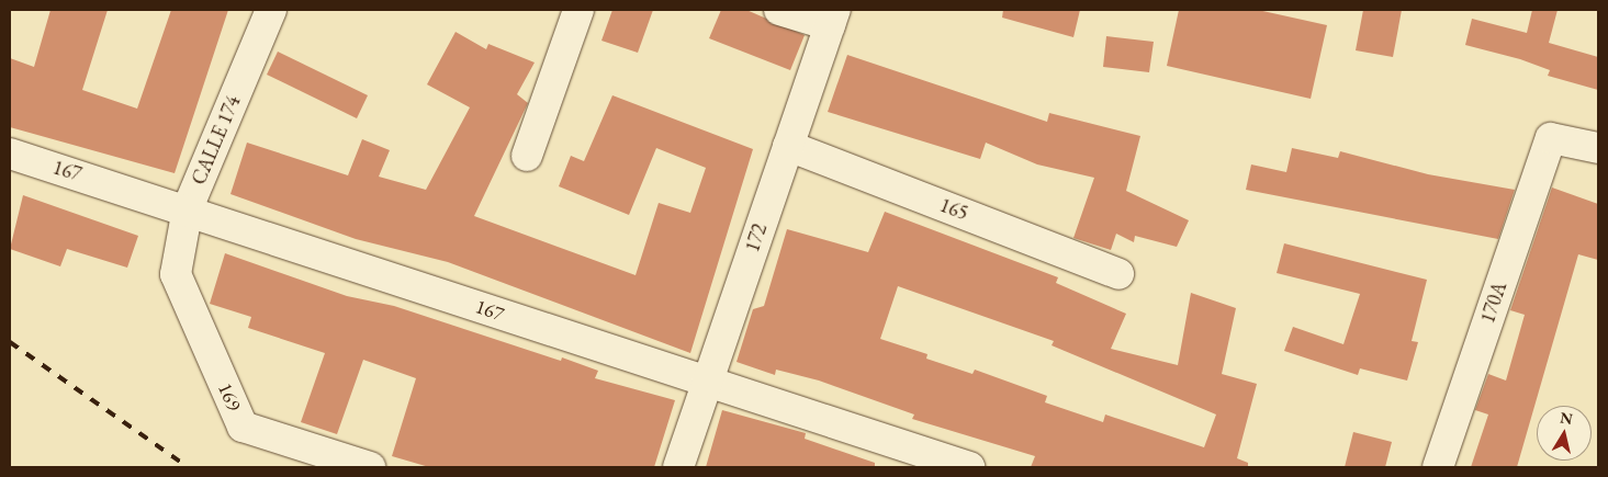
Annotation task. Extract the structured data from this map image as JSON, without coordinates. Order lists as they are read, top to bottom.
{
  "streets": {
    "street": [
      "CALLE 174",
      "167",
      "165",
      "172",
      "170A",
      "169"
    ]
  },
  "crossings": [
    ["CALLE 174", "167"],
    ["CALLE 174", "169"],
    ["167", "172"],
    ["165", "172"]
  ],
  "north": "top"
}
